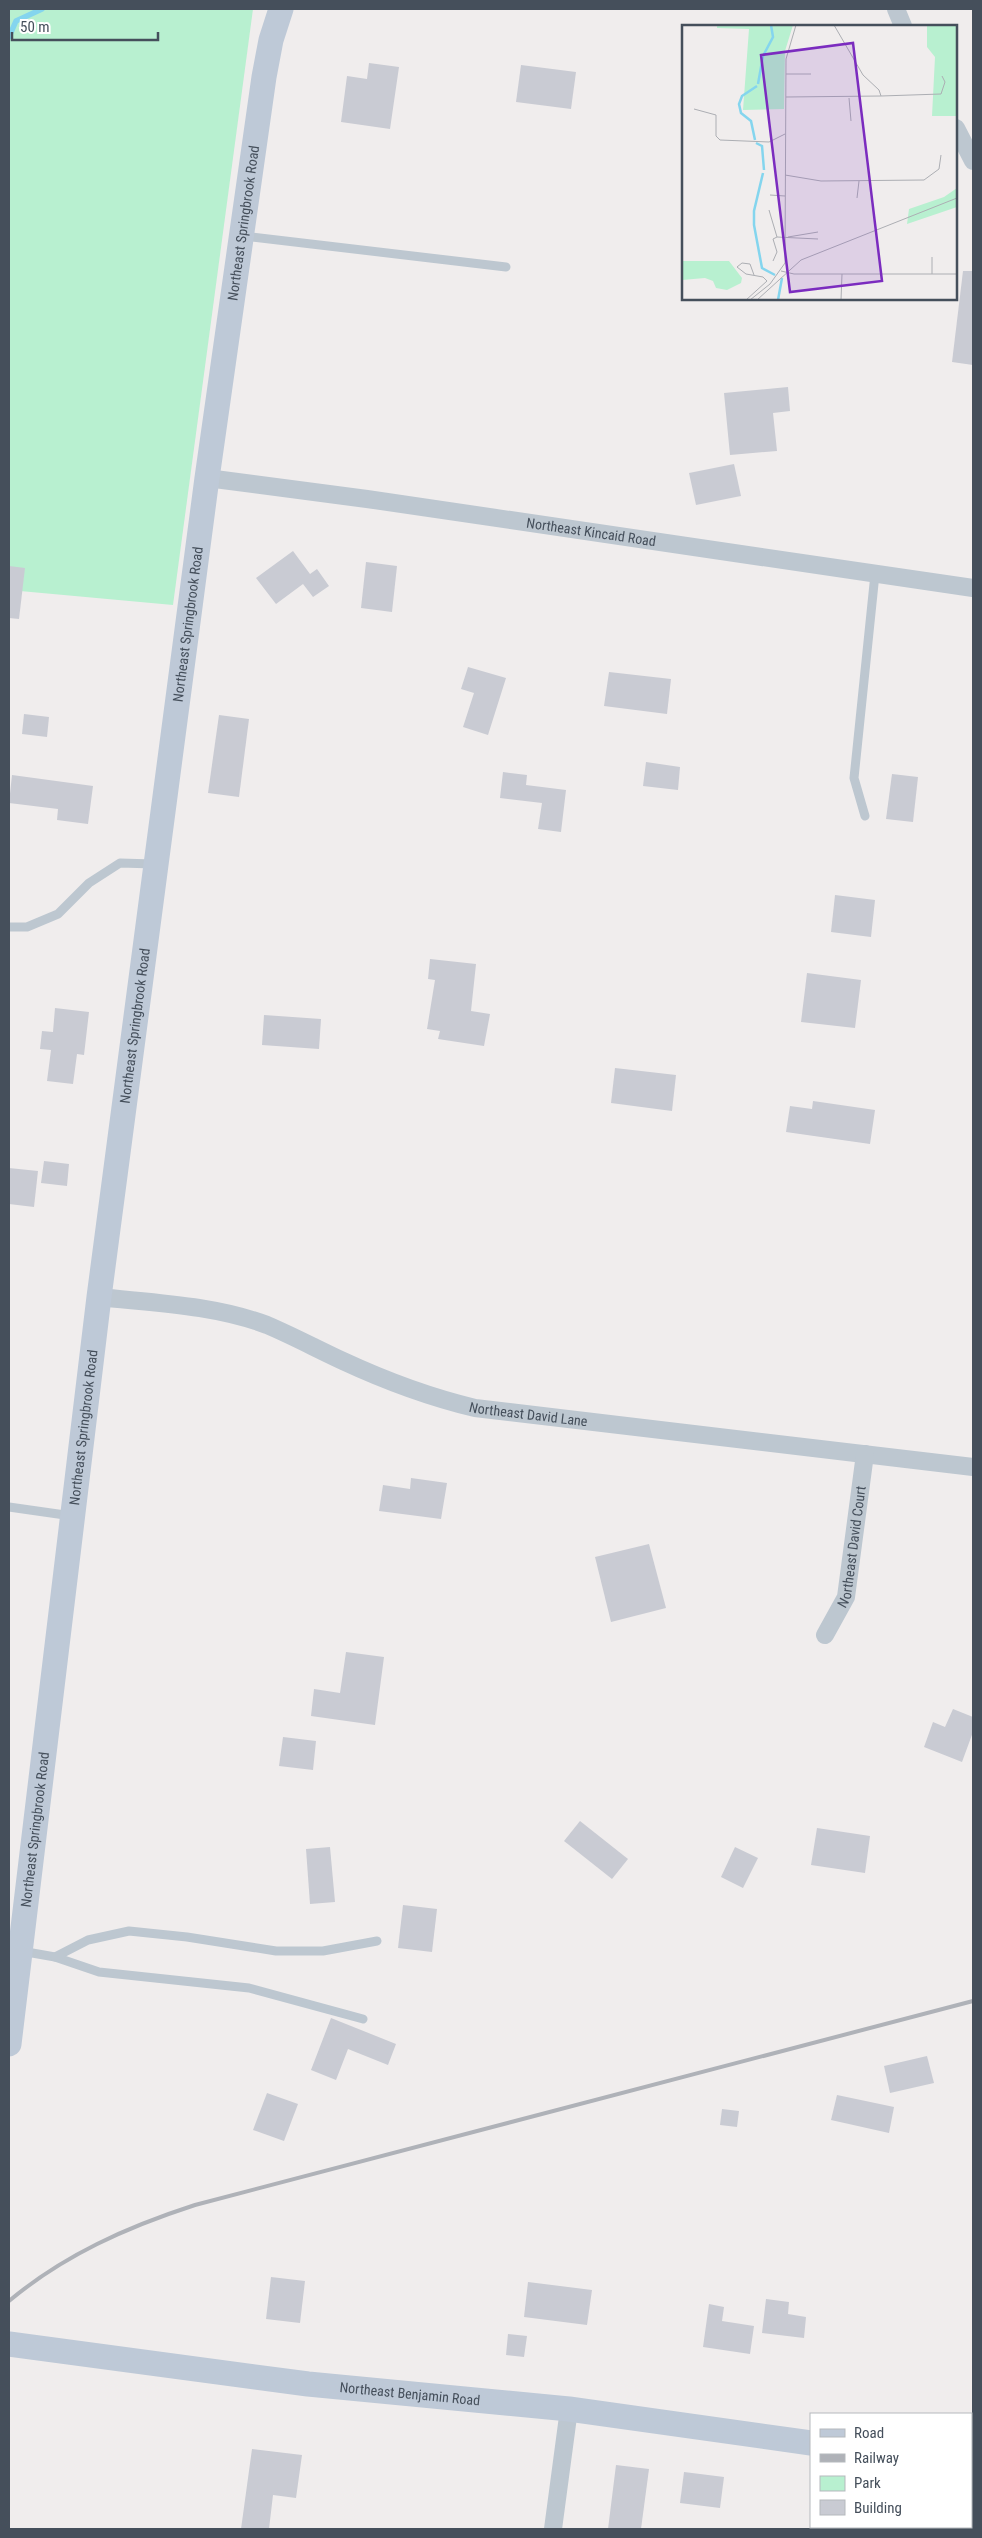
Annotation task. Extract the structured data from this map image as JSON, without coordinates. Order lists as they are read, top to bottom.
{
  "streets": {
    "street": [
      "Northeast Springbrook Road",
      "Northeast Kincaid Road",
      "Northeast David Lane",
      "Northeast David Court",
      "Northeast Benjamin Road"
    ]
  },
  "crossings": [
    ["Northeast Springbrook Road", "Northeast Kincaid Road"],
    ["Northeast Springbrook Road", "Northeast David Lane"],
    ["Northeast David Lane", "Northeast David Court"]
  ],
  "legend": [
    "Road",
    "Railway",
    "Park",
    "Building"
  ],
  "scale_bar": "50 m"
}
